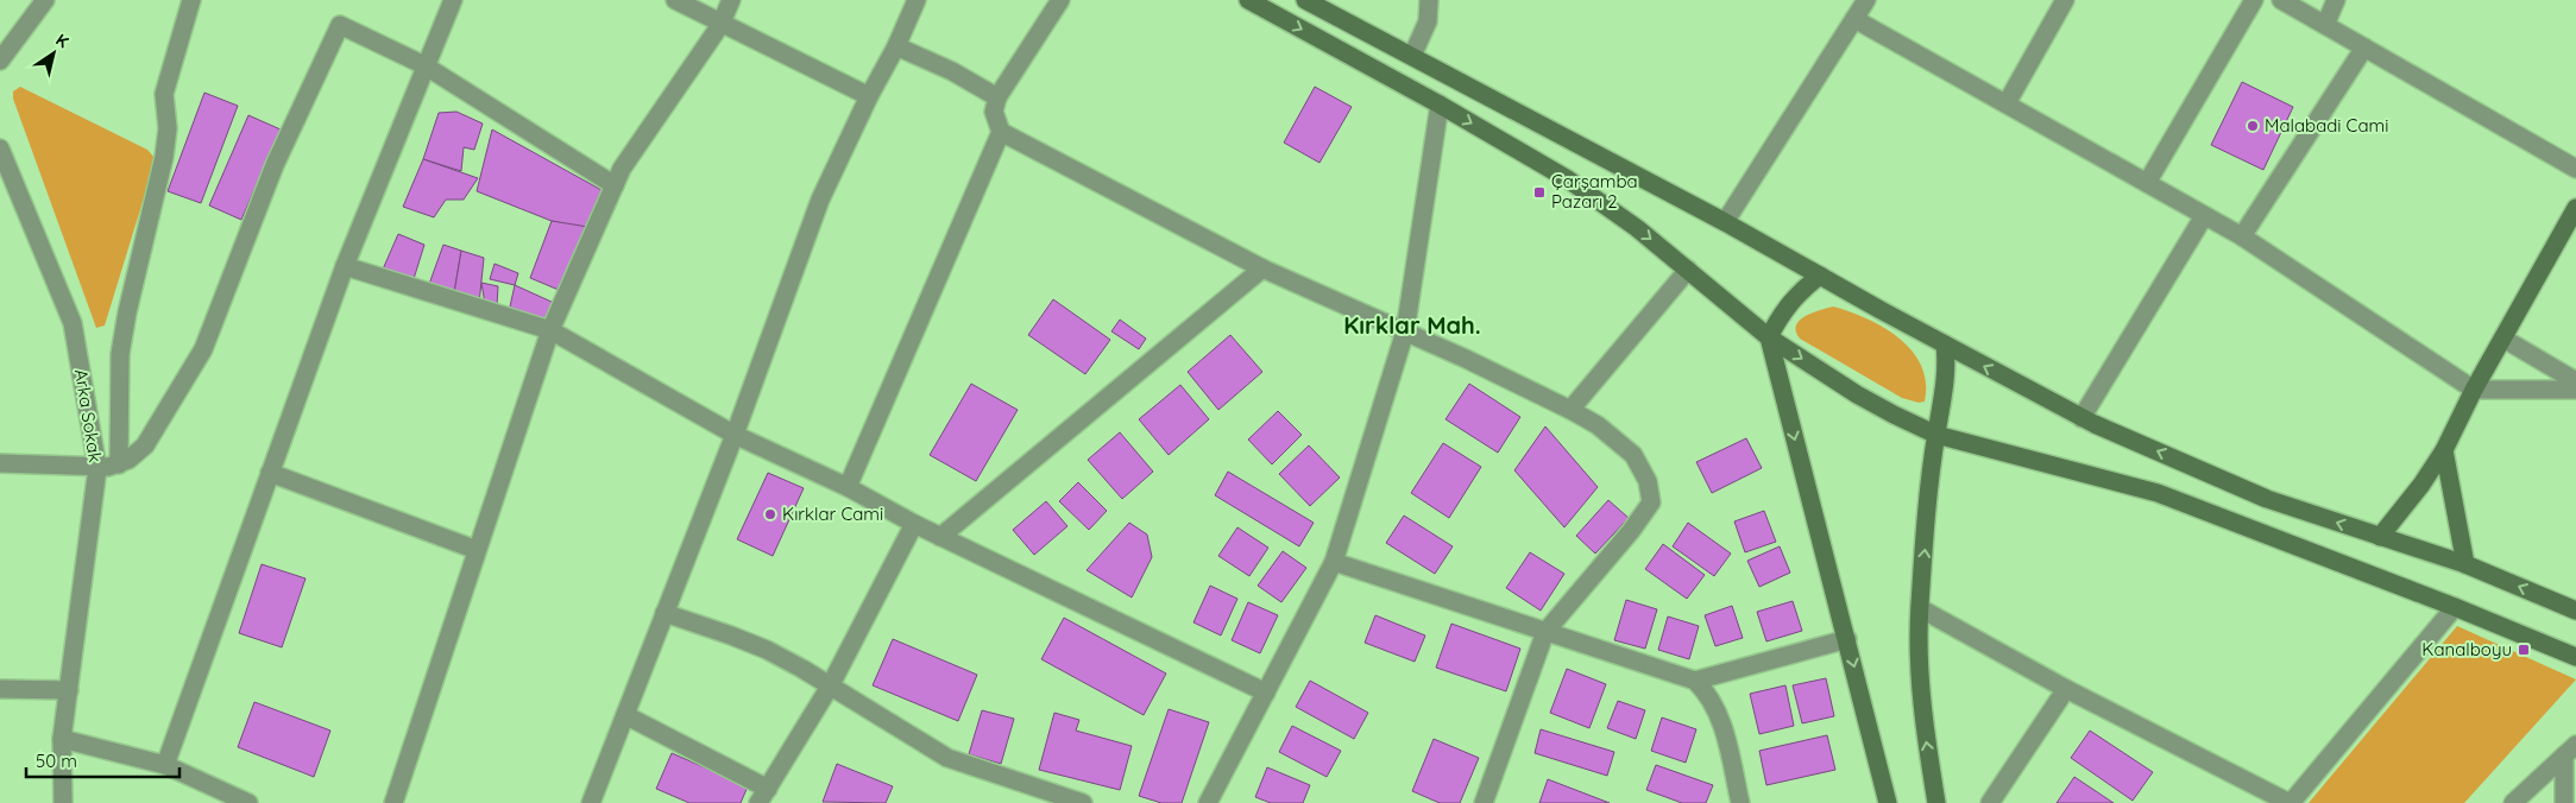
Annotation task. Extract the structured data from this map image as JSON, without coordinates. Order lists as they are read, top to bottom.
{
  "streets": {
    "street": ["Arka Sokak"]
  },
  "districts": ["Kırklar Mah."],
  "places": {
    "other": ["Malabadi Cami", "Kırklar Cami"],
    "transit": ["Çarşamba Pazarı 2", "Kanalboyu"]
  },
  "scale_bar": "50 m",
  "north": "top right"
}
